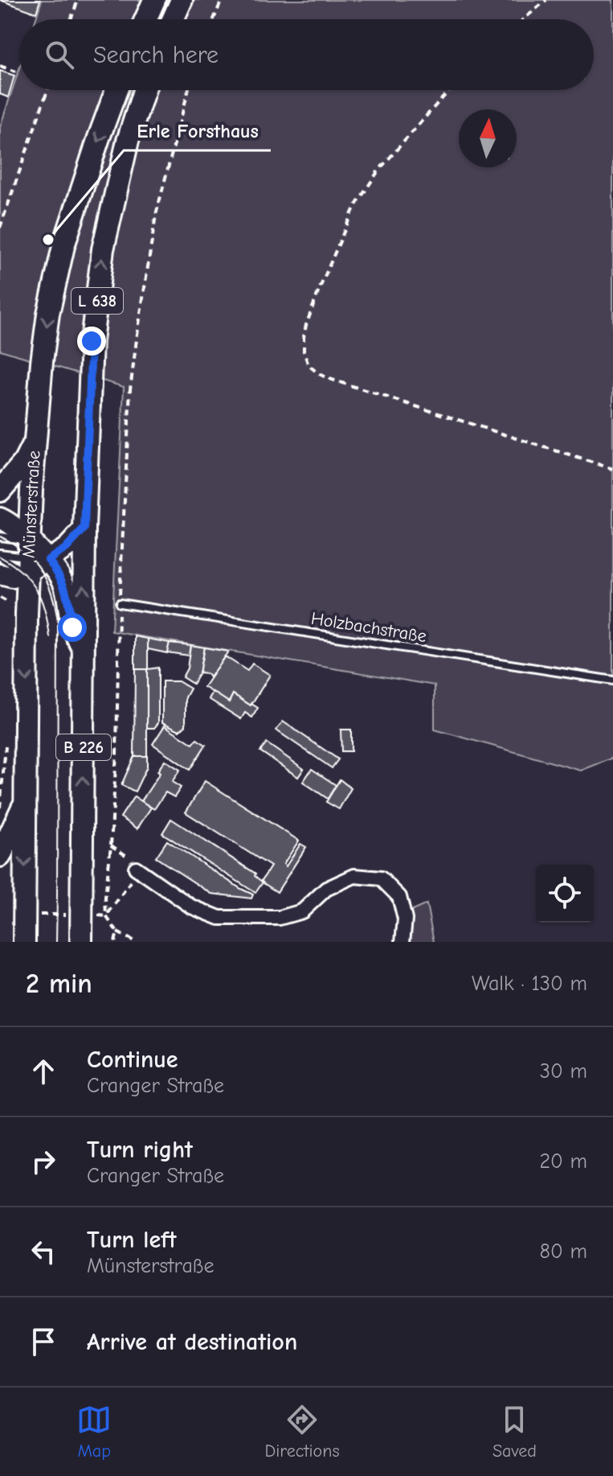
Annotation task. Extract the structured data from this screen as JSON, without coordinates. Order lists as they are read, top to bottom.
{
  "streets": {
    "main road": ["L 638", "Münsterstraße", "B 226"],
    "lane": ["Holzbachstraße"]
  },
  "crossings": [
    ["L 638", "B 226"],
    ["Münsterstraße", "B 226"]
  ],
  "places": ["Erle Forsthaus"],
  "north": "top",
  "page": {
    "search": "Search here",
    "heading": ["2 min", "Walk · 130 m"],
    "list": [
      ["Continue", "Cranger Straße", "30 m"],
      ["Turn right", "Cranger Straße", "20 m"],
      ["Turn left", "Münsterstraße", "80 m"],
      "Arrive at destination"
    ],
    "nav": ["Map", "Directions", "Saved"]
  }
}
